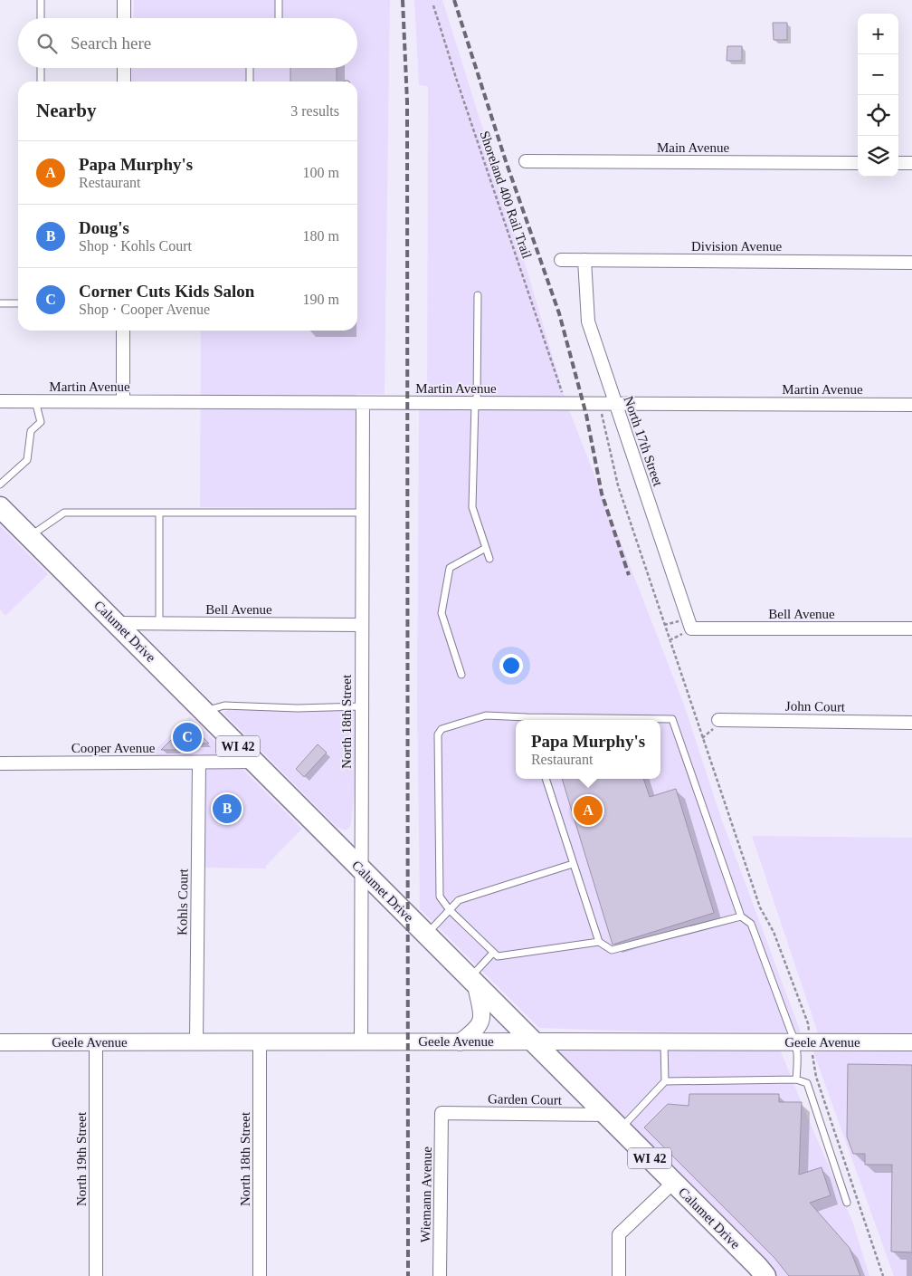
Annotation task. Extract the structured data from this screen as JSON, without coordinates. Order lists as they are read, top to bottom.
{
  "streets": {
    "main road": ["Calumet Drive", "WI 42"],
    "street": [
      "Main Avenue",
      "Division Avenue",
      "Martin Avenue",
      "North 17th Street",
      "Bell Avenue",
      "John Court",
      "North 18th Street",
      "Cooper Avenue",
      "Kohls Court",
      "Geele Avenue",
      "Garden Court",
      "North 19th Street",
      "Wiemann Avenue"
    ],
    "path": ["Shoreland 400 Rail Trail"]
  },
  "crossings": [
    ["Division Avenue", "North 17th Street"],
    ["Martin Avenue", "North 17th Street"],
    ["Martin Avenue", "North 18th Street"],
    ["North 17th Street", "Bell Avenue"],
    ["Bell Avenue", "Calumet Drive"],
    ["Bell Avenue", "North 18th Street"],
    ["Calumet Drive", "North 18th Street"],
    ["Calumet Drive", "Cooper Avenue"],
    ["Calumet Drive", "Geele Avenue"],
    ["Calumet Drive", "Garden Court"],
    ["North 18th Street", "Geele Avenue"],
    ["Cooper Avenue", "Kohls Court"],
    ["Kohls Court", "Geele Avenue"],
    ["Geele Avenue", "North 19th Street"],
    ["Garden Court", "Wiemann Avenue"]
  ],
  "page": {
    "map_buttons": ["+", "−"],
    "search": "Search here",
    "heading": ["Nearby", "3 results"],
    "list": [
      {
        "mark": "A",
        "name": "Papa Murphy's",
        "note": "Restaurant",
        "value": "100 m"
      },
      {
        "mark": "B",
        "name": "Doug's",
        "note": "Shop · Kohls Court",
        "value": "180 m"
      },
      {
        "mark": "C",
        "name": "Corner Cuts Kids Salon",
        "note": "Shop · Cooper Avenue",
        "value": "190 m"
      }
    ],
    "popup": ["Papa Murphy's", "Restaurant"],
    "pins": ["C", "B", "A"]
  }
}
